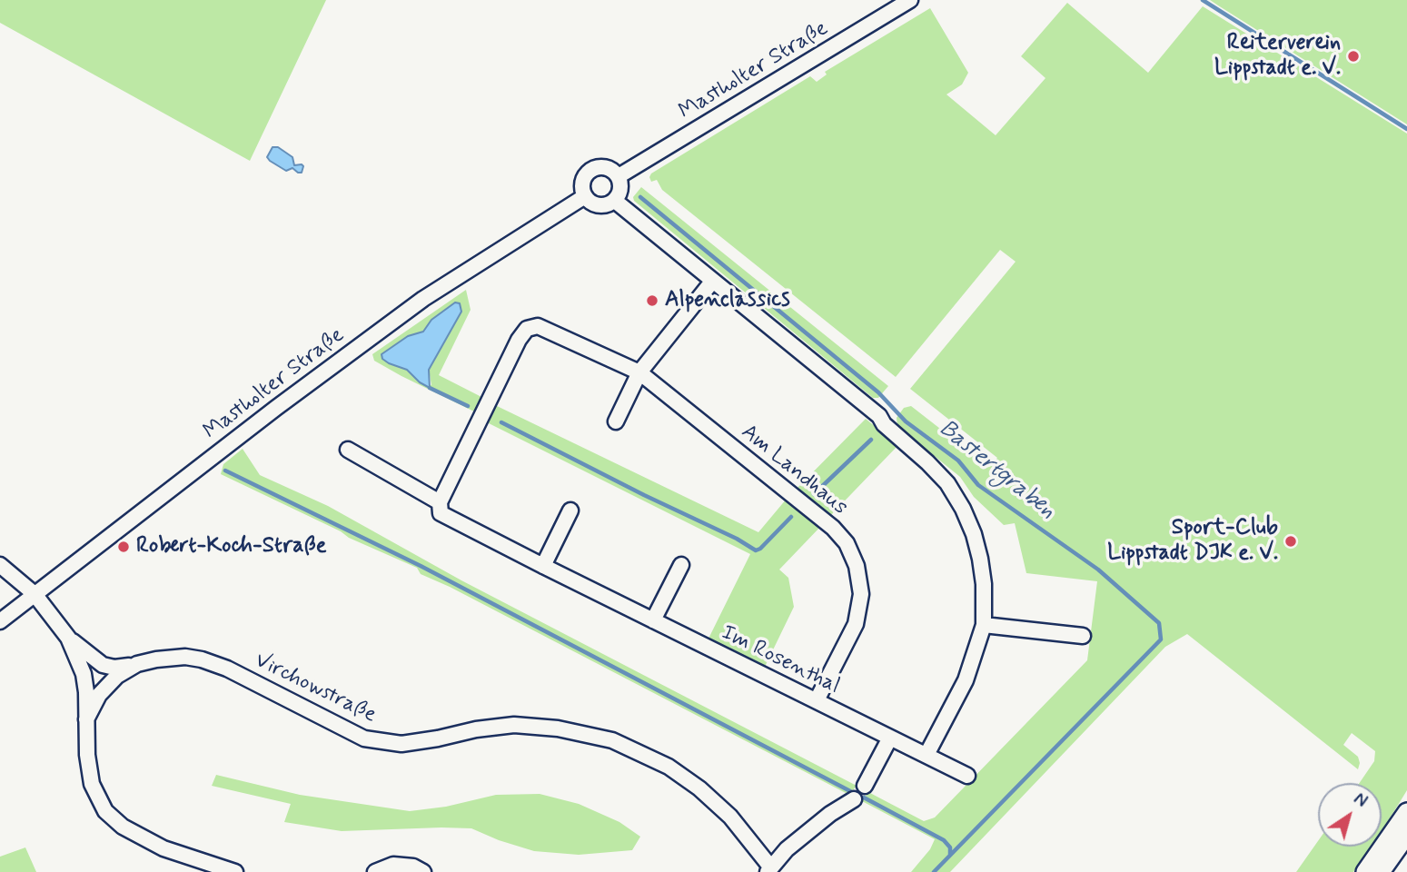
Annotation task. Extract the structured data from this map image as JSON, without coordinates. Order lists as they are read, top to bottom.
{
  "streets": {
    "street": [
      "Mastholter Straße",
      "Am Landhaus",
      "Im Rosenthal",
      "Virchowstraße"
    ]
  },
  "crossings": [
    ["Am Landhaus", "Im Rosenthal"]
  ],
  "water": ["Bastertgraben"],
  "places": [
    "Reiterverein Lippstadt e. V.",
    "Alpenclassics",
    "Sport-Club Lippstadt DJK e. V.",
    "Robert-Koch-Straße"
  ],
  "north": "top right"
}
